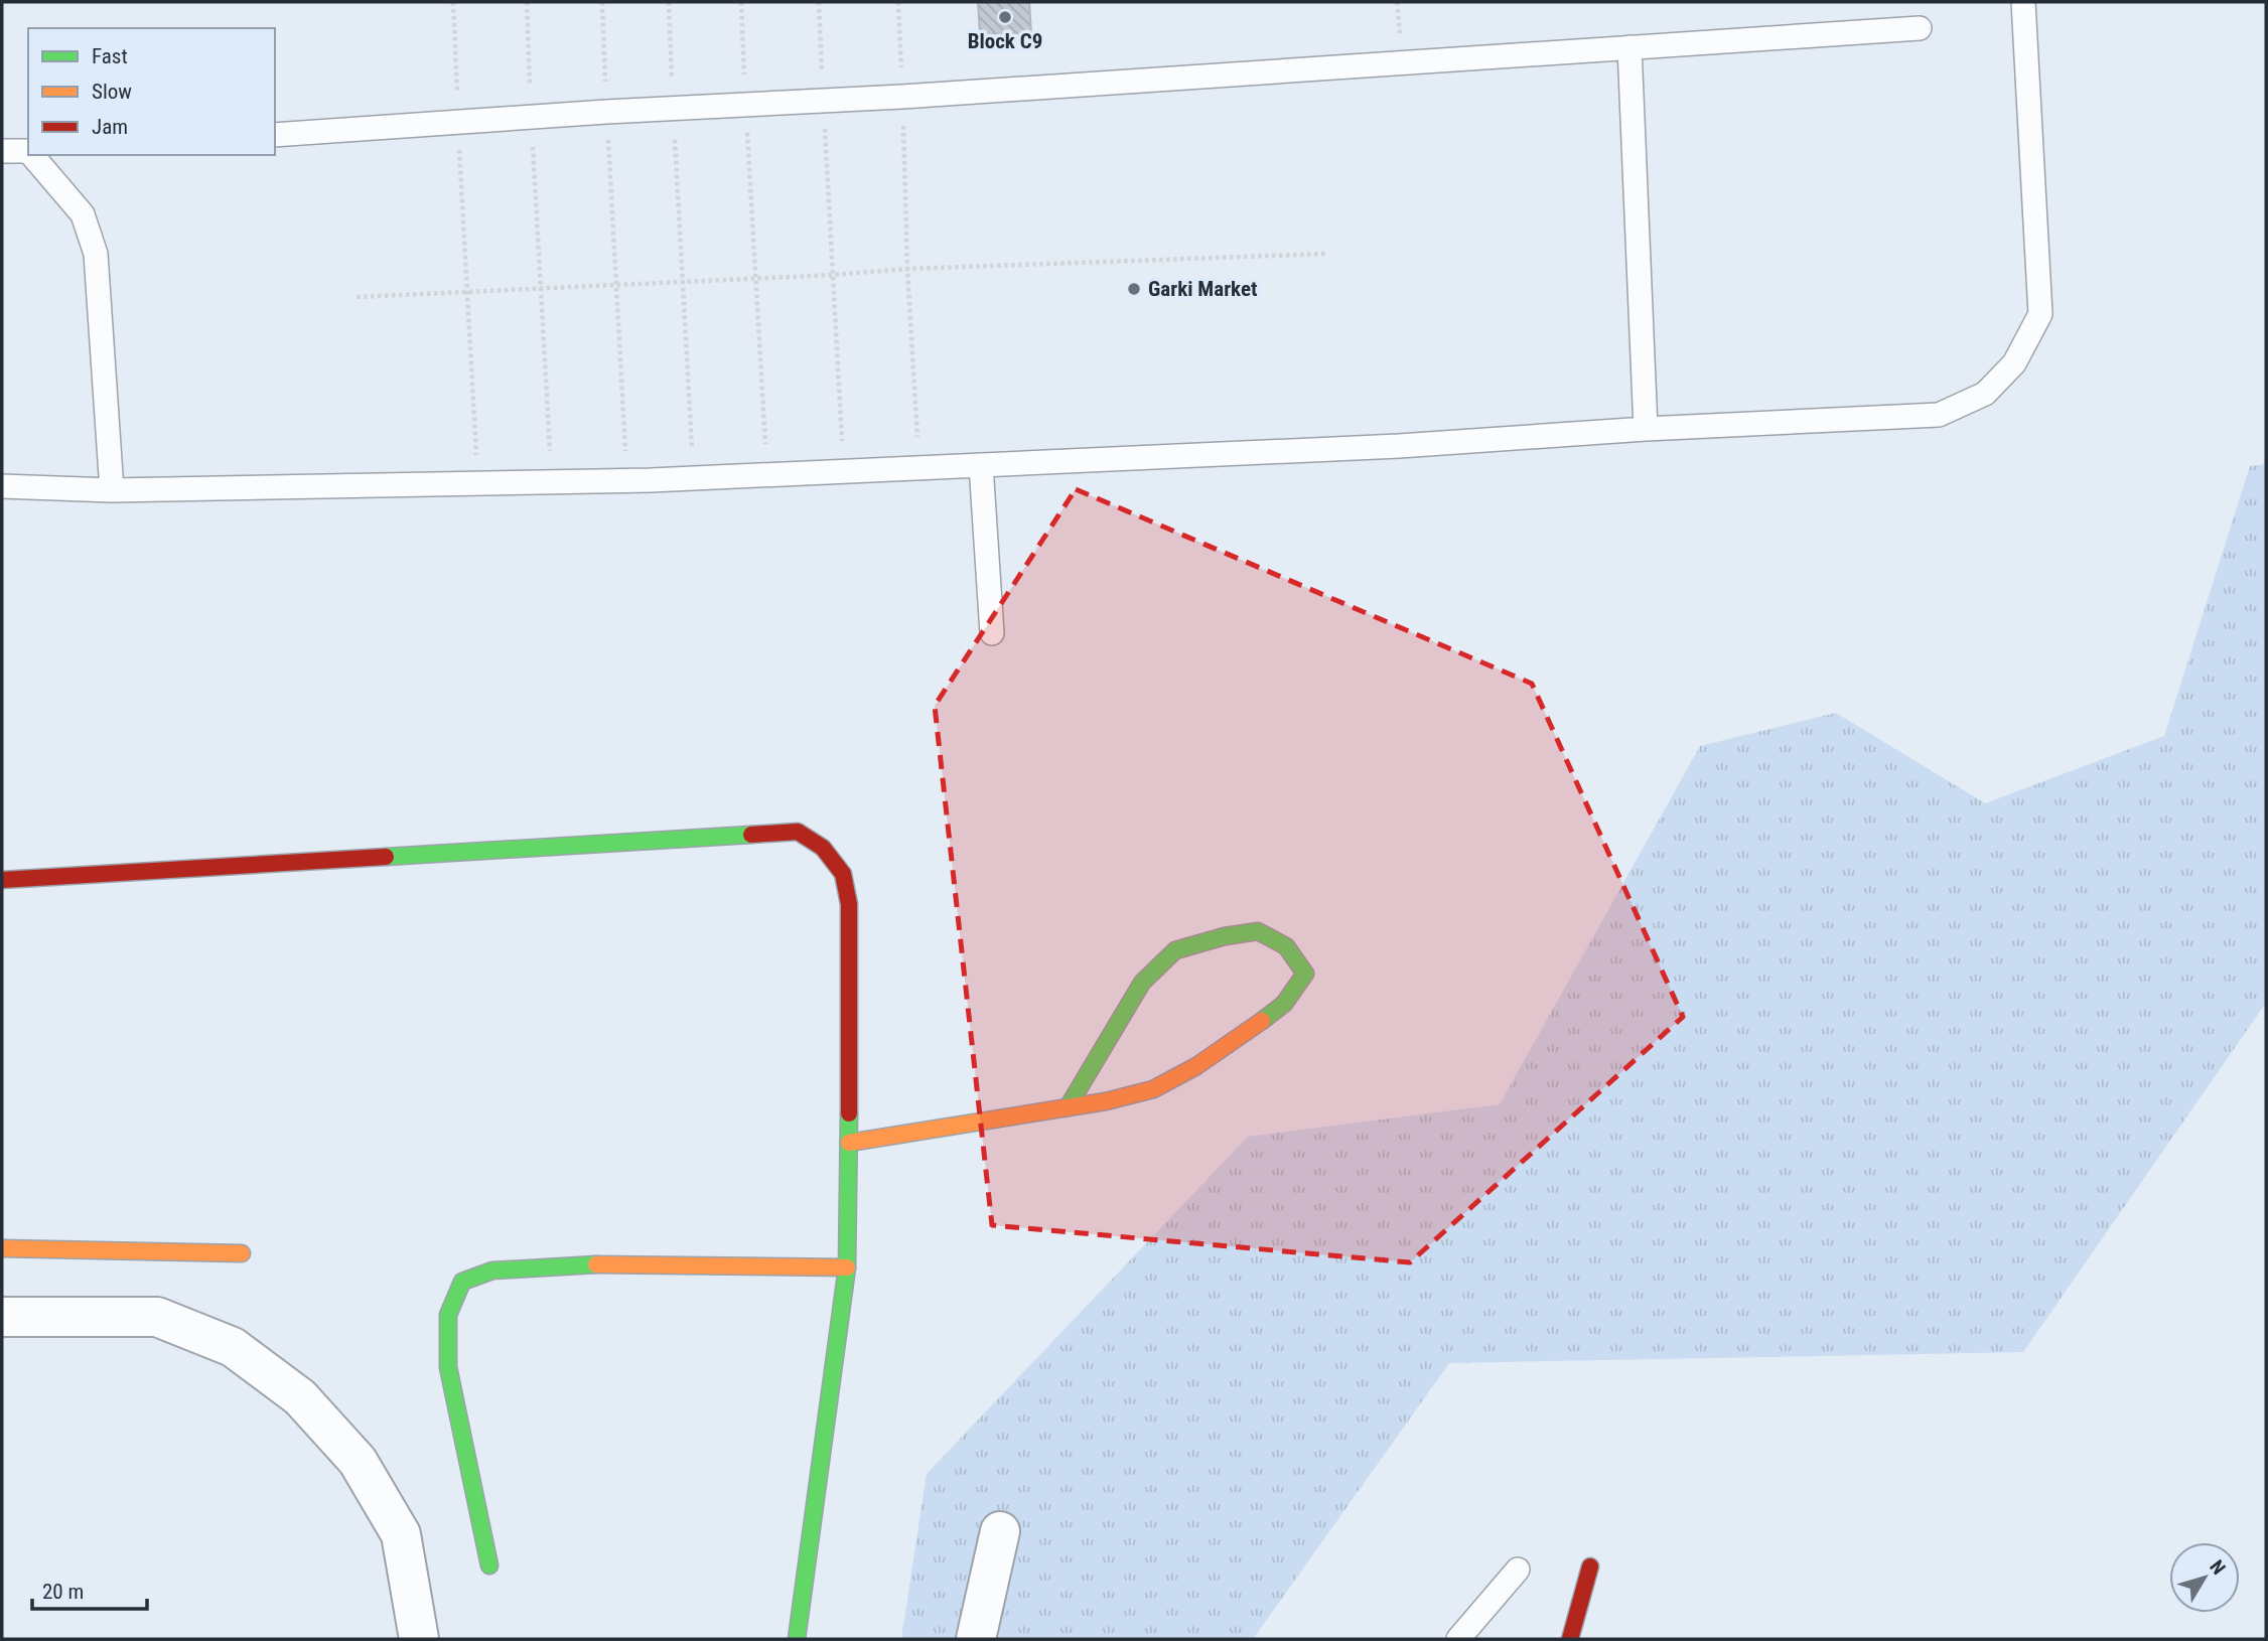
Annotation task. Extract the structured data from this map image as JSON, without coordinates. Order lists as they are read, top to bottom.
{
  "places": ["Block C9", "Garki Market"],
  "legend": ["Fast", "Slow", "Jam"],
  "scale_bar": "20 m",
  "north": "top right"
}
